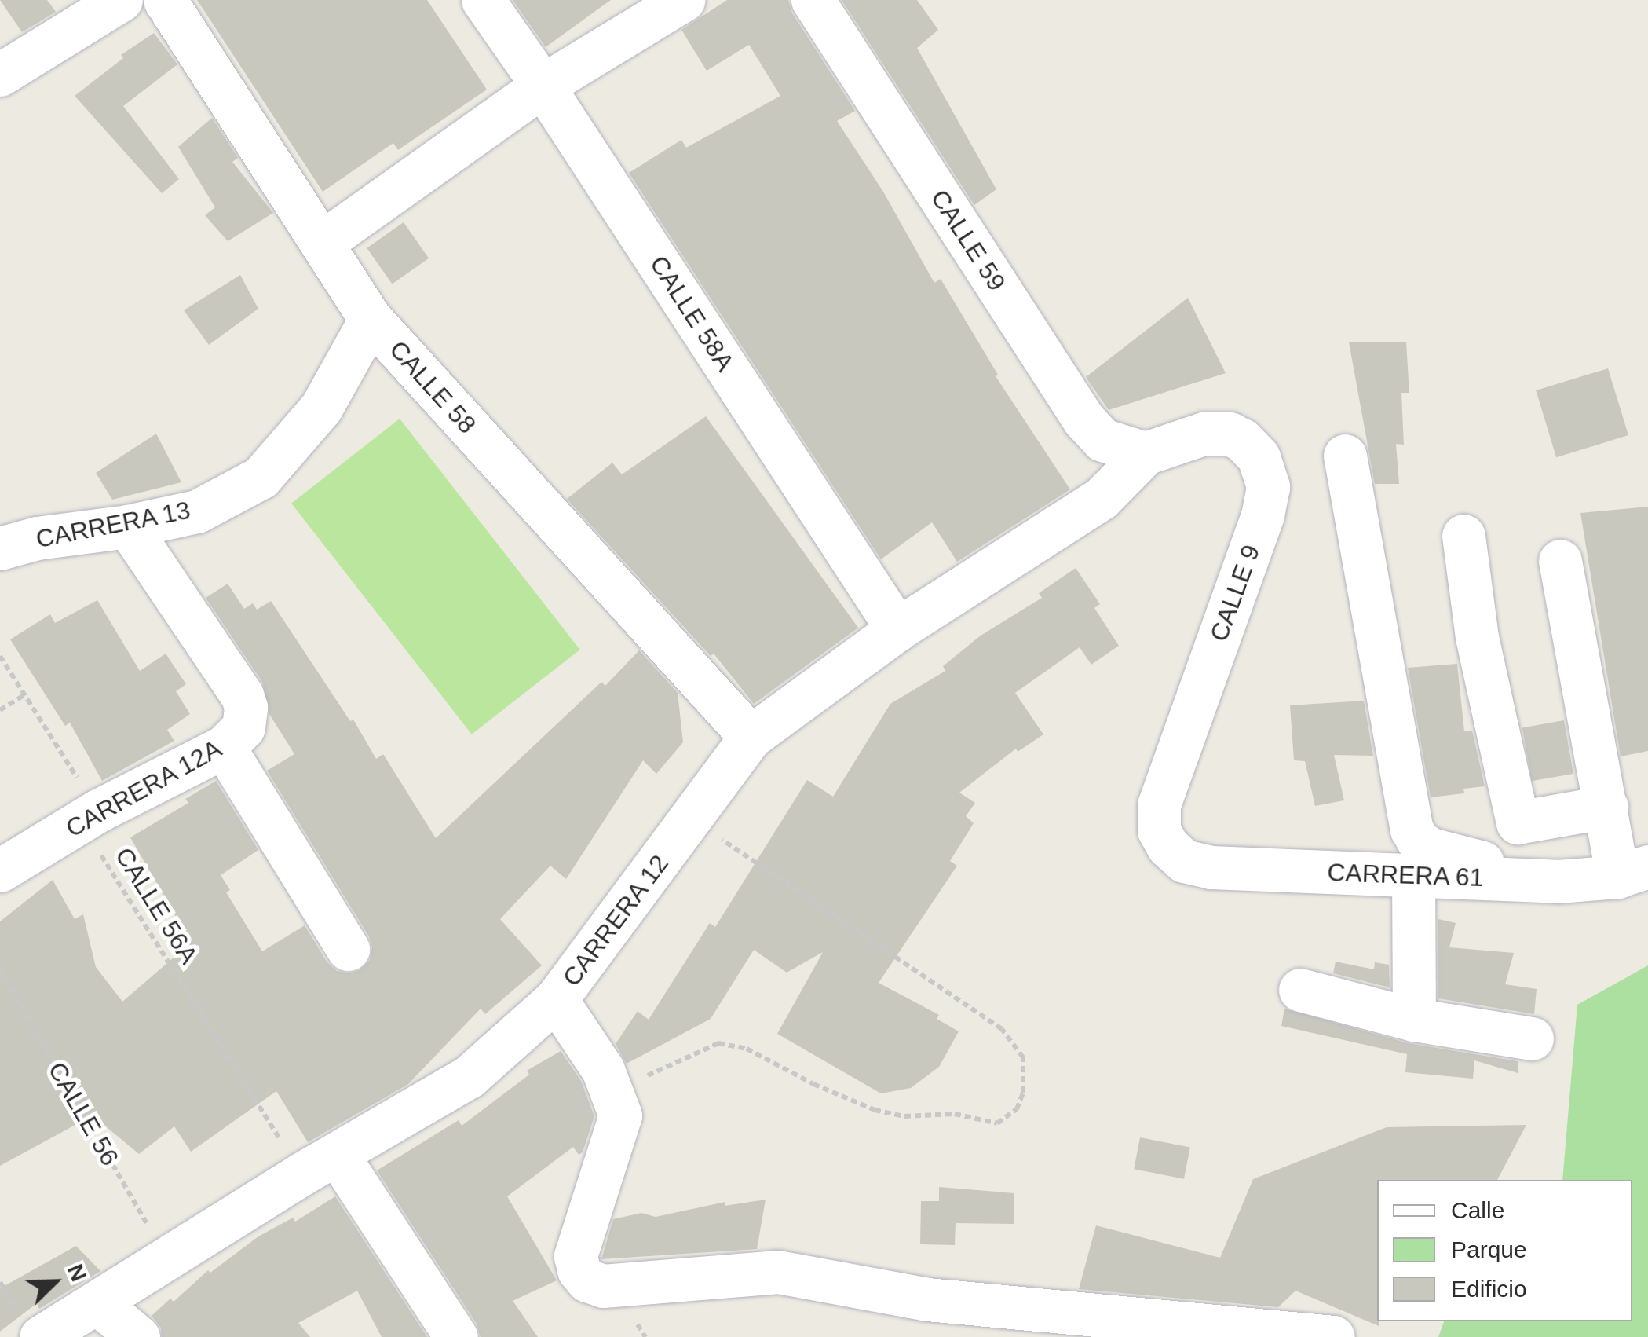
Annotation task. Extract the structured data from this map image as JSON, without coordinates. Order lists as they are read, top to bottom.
{
  "streets": {
    "street": [
      "CALLE 59",
      "CALLE 58A",
      "CALLE 58",
      "CARRERA 13",
      "CALLE 9",
      "CARRERA 12A",
      "CARRERA 61",
      "CARRERA 12"
    ],
    "path": ["CALLE 56A", "CALLE 56"]
  },
  "crossings": [
    ["CALLE 59", "CALLE 9"],
    ["CALLE 59", "CARRERA 12"],
    ["CALLE 58A", "CARRERA 12"],
    ["CALLE 58", "CARRERA 13"],
    ["CALLE 58", "CARRERA 12"],
    ["CARRERA 13", "CARRERA 12A"],
    ["CALLE 9", "CARRERA 61"],
    ["CALLE 9", "CARRERA 12"],
    ["CARRERA 12A", "CALLE 56A"],
    ["CALLE 56A", "CARRERA 12"],
    ["CARRERA 12", "CALLE 56"]
  ],
  "legend": ["Calle", "Parque", "Edificio"],
  "north": "top right"
}
